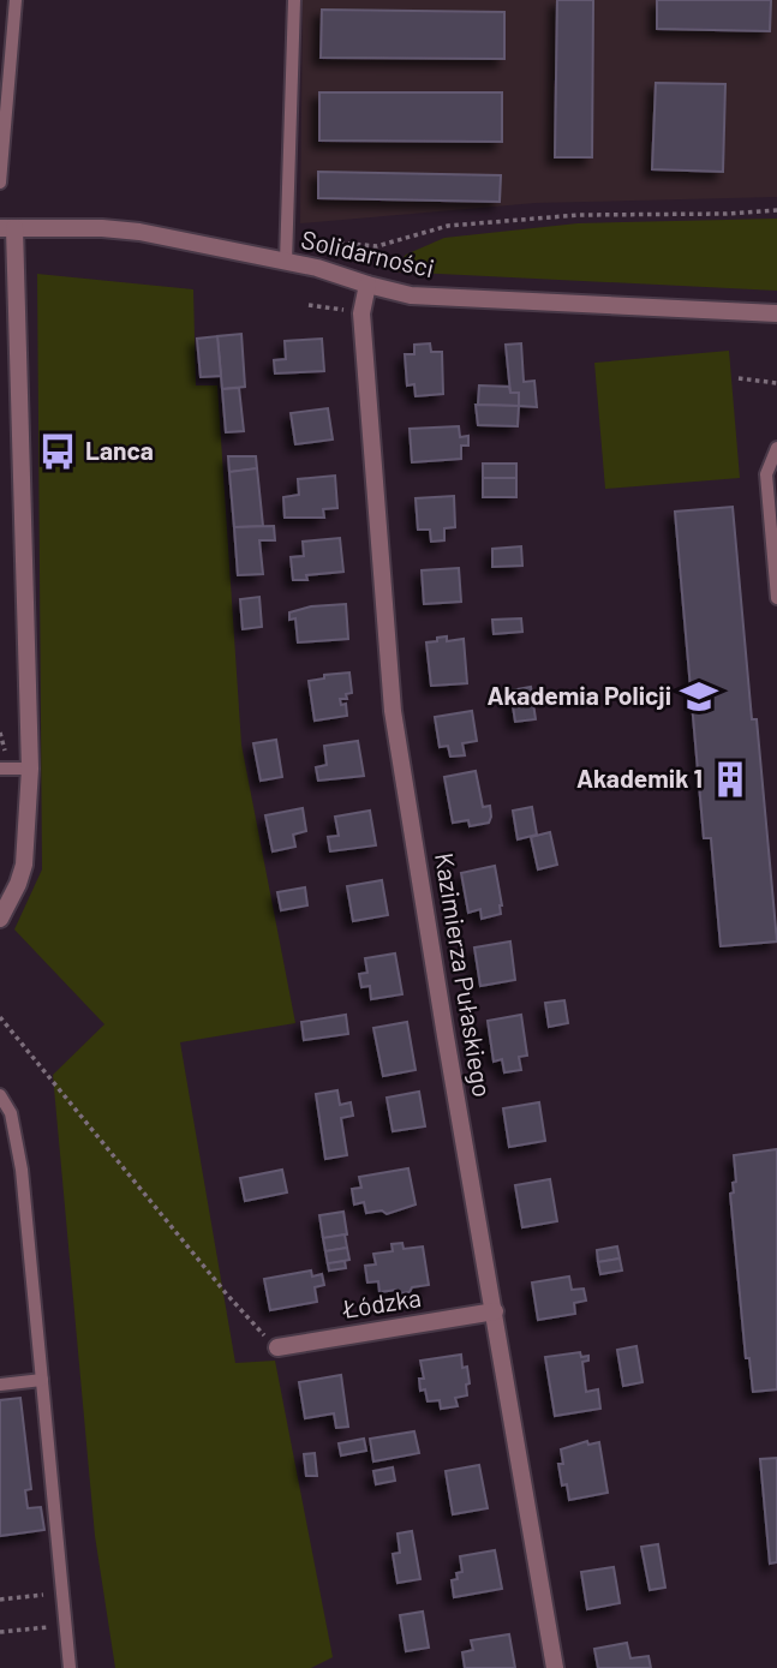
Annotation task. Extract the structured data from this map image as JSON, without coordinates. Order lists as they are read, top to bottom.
{
  "streets": {
    "street": ["Solidarności", "Kazimierza Pułaskiego", "Łódzka"]
  },
  "crossings": [
    ["Solidarności", "Kazimierza Pułaskiego"],
    ["Kazimierza Pułaskiego", "Łódzka"]
  ],
  "places": {
    "bus stop": ["Lanca"],
    "school or university": ["Akademia Policji"],
    "building": ["Akademik 1"]
  }
}
